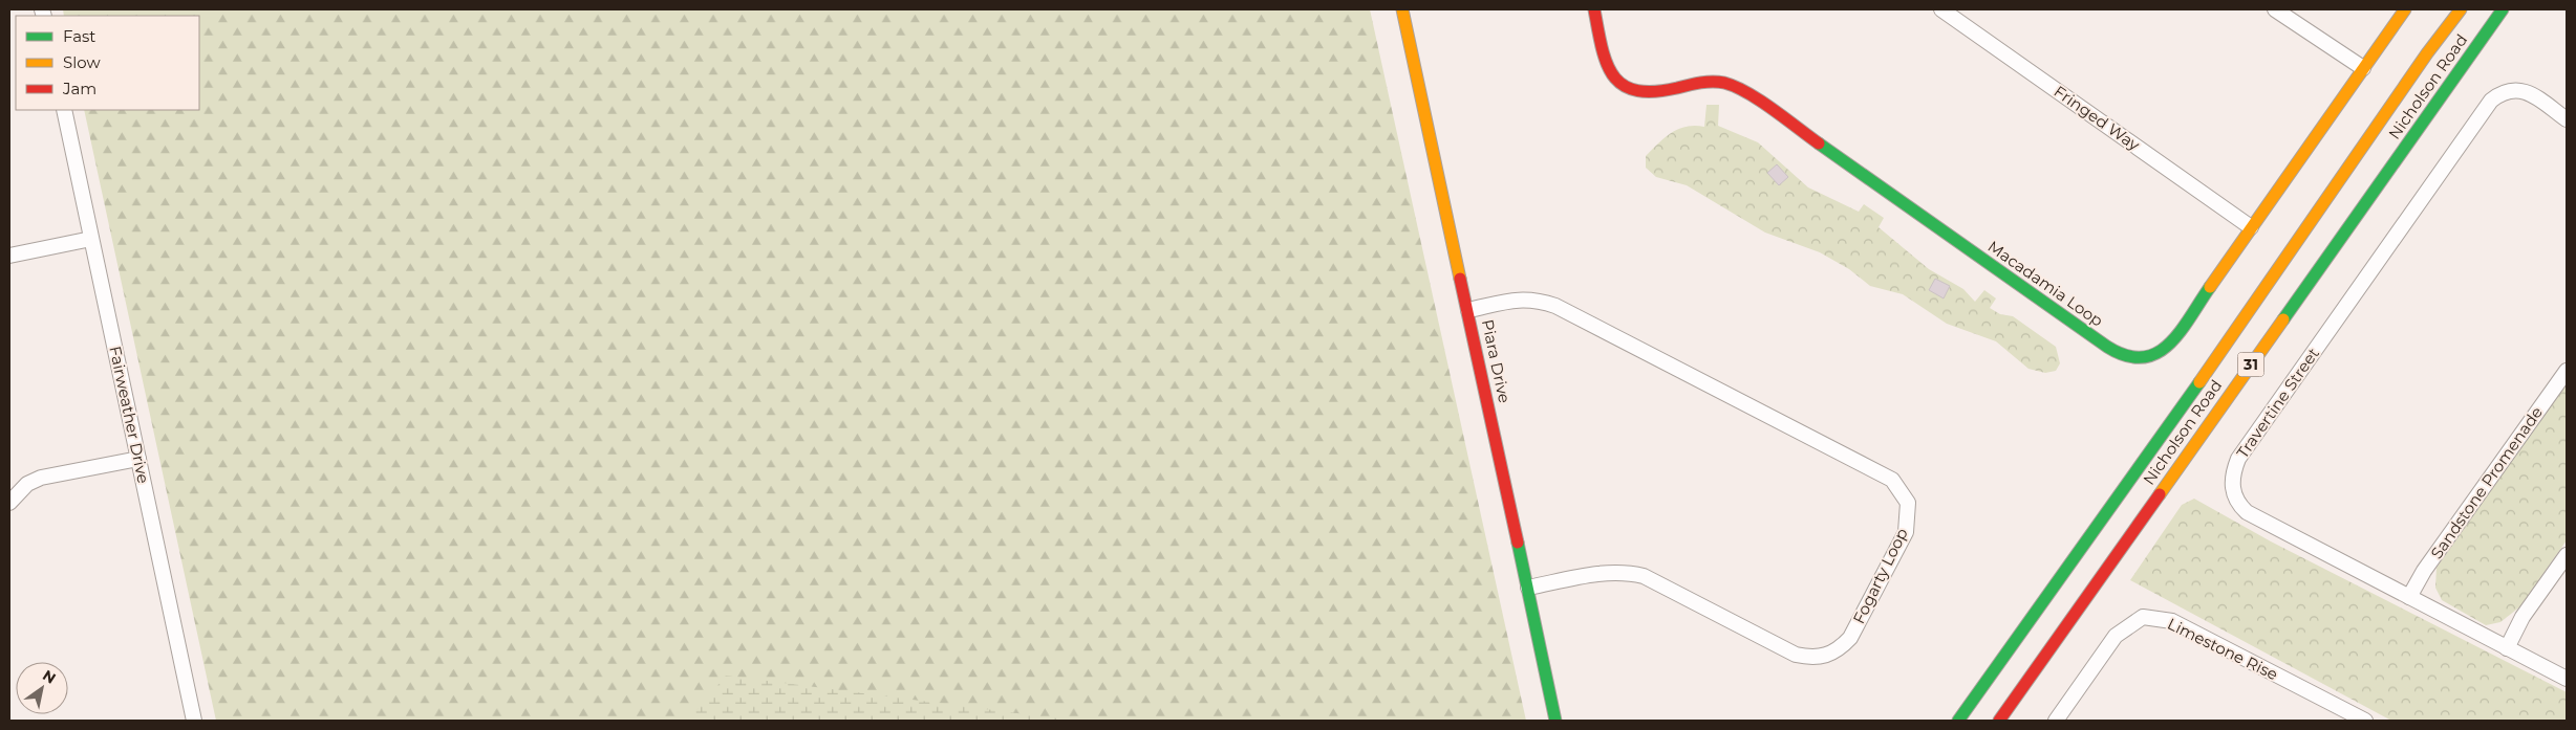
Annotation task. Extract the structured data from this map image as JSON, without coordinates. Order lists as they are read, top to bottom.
{
  "streets": {
    "street": [
      "Nicholson Road",
      "Fringed Way",
      "Macadamia Loop",
      "Piara Drive",
      "31",
      "Travertine Street",
      "Fairweather Drive",
      "Sandstone Promenade",
      "Fogarty Loop",
      "Limestone Rise"
    ]
  },
  "crossings": [
    ["Fringed Way", "Macadamia Loop"],
    ["Piara Drive", "Fogarty Loop"],
    ["Travertine Street", "Sandstone Promenade"]
  ],
  "legend": ["Fast", "Slow", "Jam"],
  "north": "top right"
}
